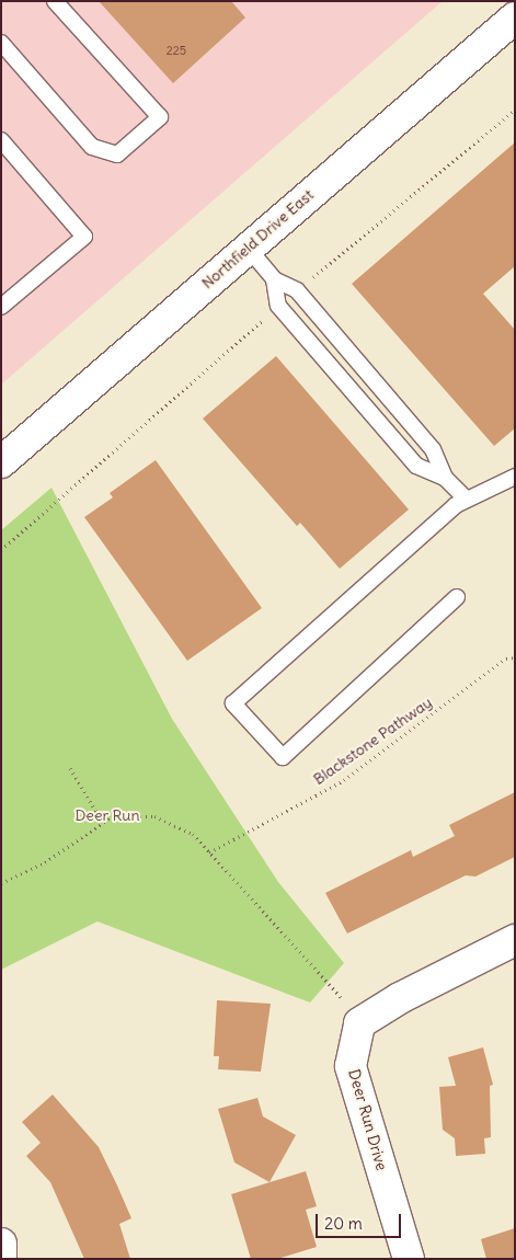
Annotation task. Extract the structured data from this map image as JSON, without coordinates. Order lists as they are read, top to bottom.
{
  "streets": {
    "main road": ["Northfield Drive East", "Deer Run Drive"],
    "path": ["Blackstone Pathway"]
  },
  "parks": ["Deer Run"],
  "house_numbers": ["225"],
  "scale_bar": "20 m"
}
